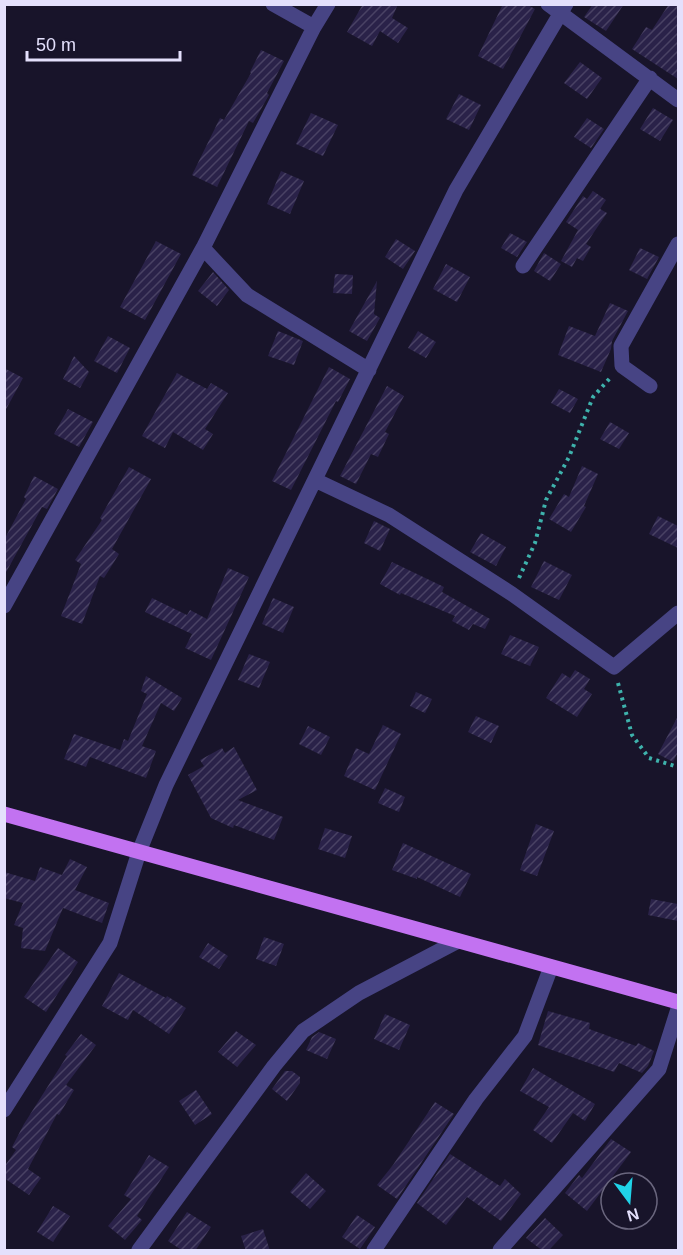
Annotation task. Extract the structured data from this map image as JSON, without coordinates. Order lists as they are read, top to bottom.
{
  "scale_bar": "50 m",
  "north": "bottom"
}
